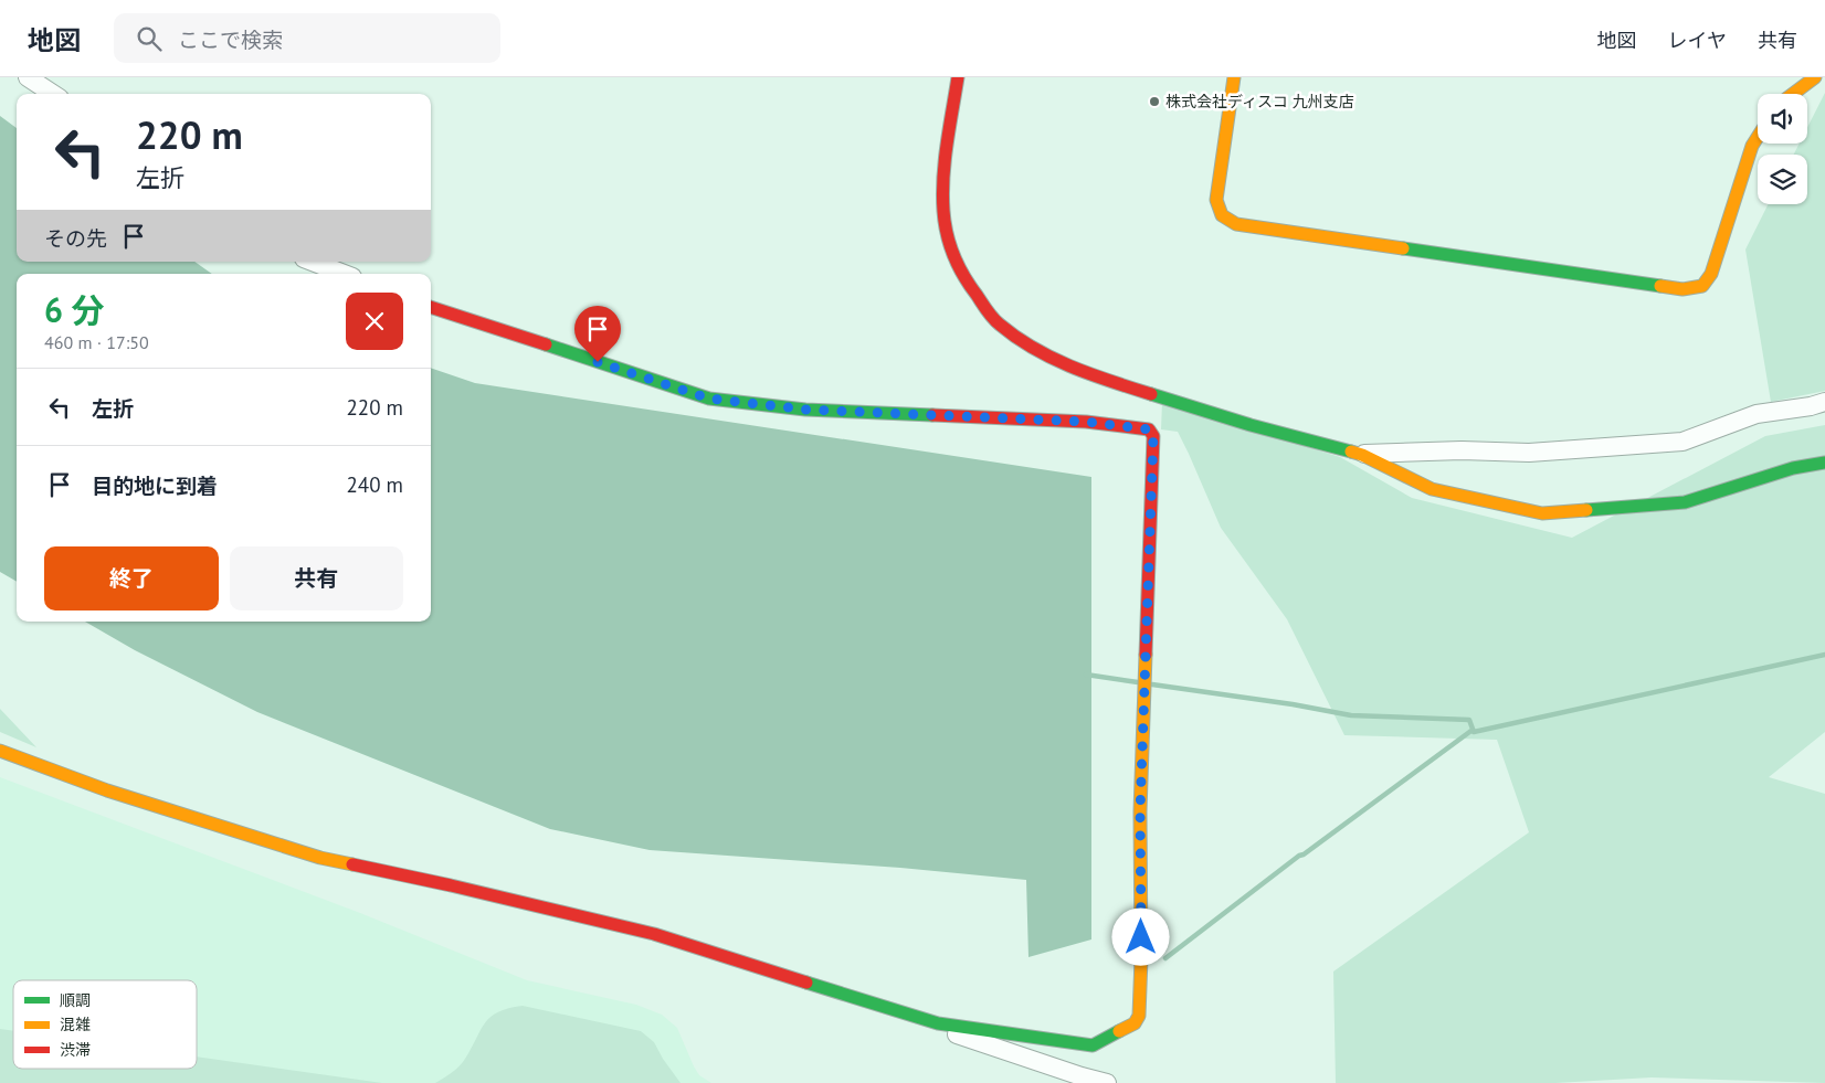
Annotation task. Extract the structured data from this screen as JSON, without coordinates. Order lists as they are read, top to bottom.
{
  "places": ["株式会社ディスコ 九州支店"],
  "legend": ["順調", "混雑", "渋滞"],
  "page": {
    "header": "地図",
    "search": "ここで検索",
    "nav": ["地図", "レイヤ", "共有"],
    "turn": ["220 m", "左折"],
    "then": "その先",
    "heading": ["6 分", "460 m · 17:50"],
    "list": [
      {
        "name": "左折",
        "value": "220 m"
      },
      {
        "name": "目的地に到着",
        "value": "240 m"
      }
    ],
    "buttons": ["終了", "共有"]
  }
}
